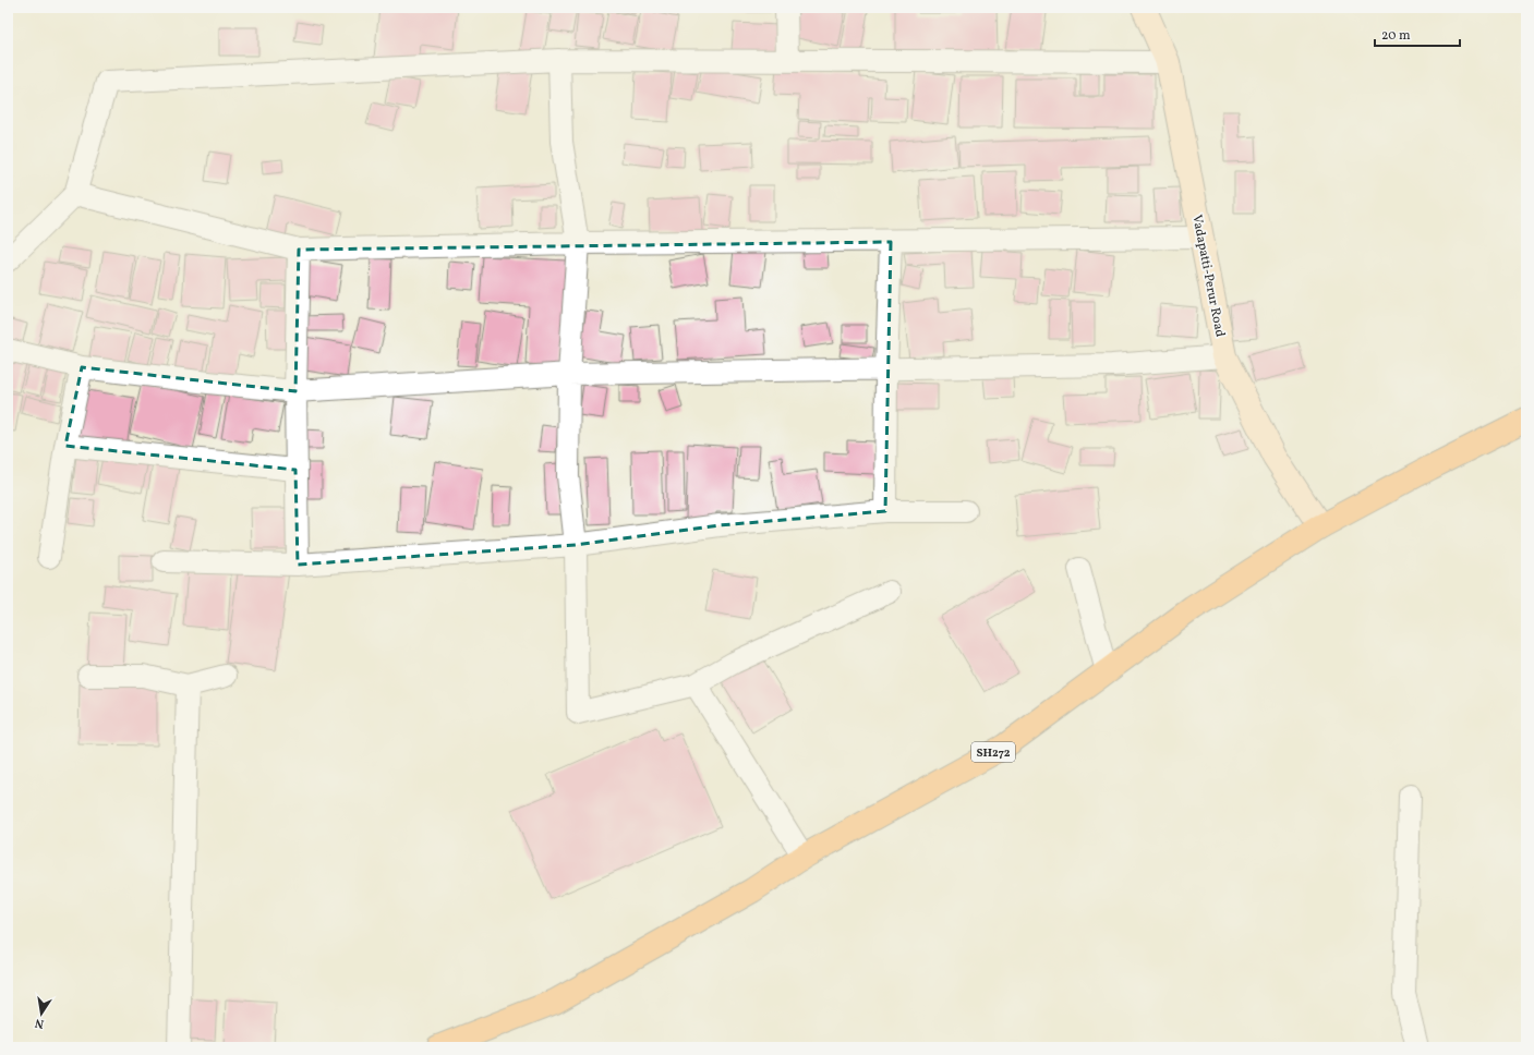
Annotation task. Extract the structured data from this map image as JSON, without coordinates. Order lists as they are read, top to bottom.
{
  "streets": {
    "main road": ["SH272"],
    "street": ["Vadapatti-Perur Road"]
  },
  "crossings": [
    ["Vadapatti-Perur Road", "SH272"]
  ],
  "scale_bar": "20 m",
  "north": "bottom"
}
